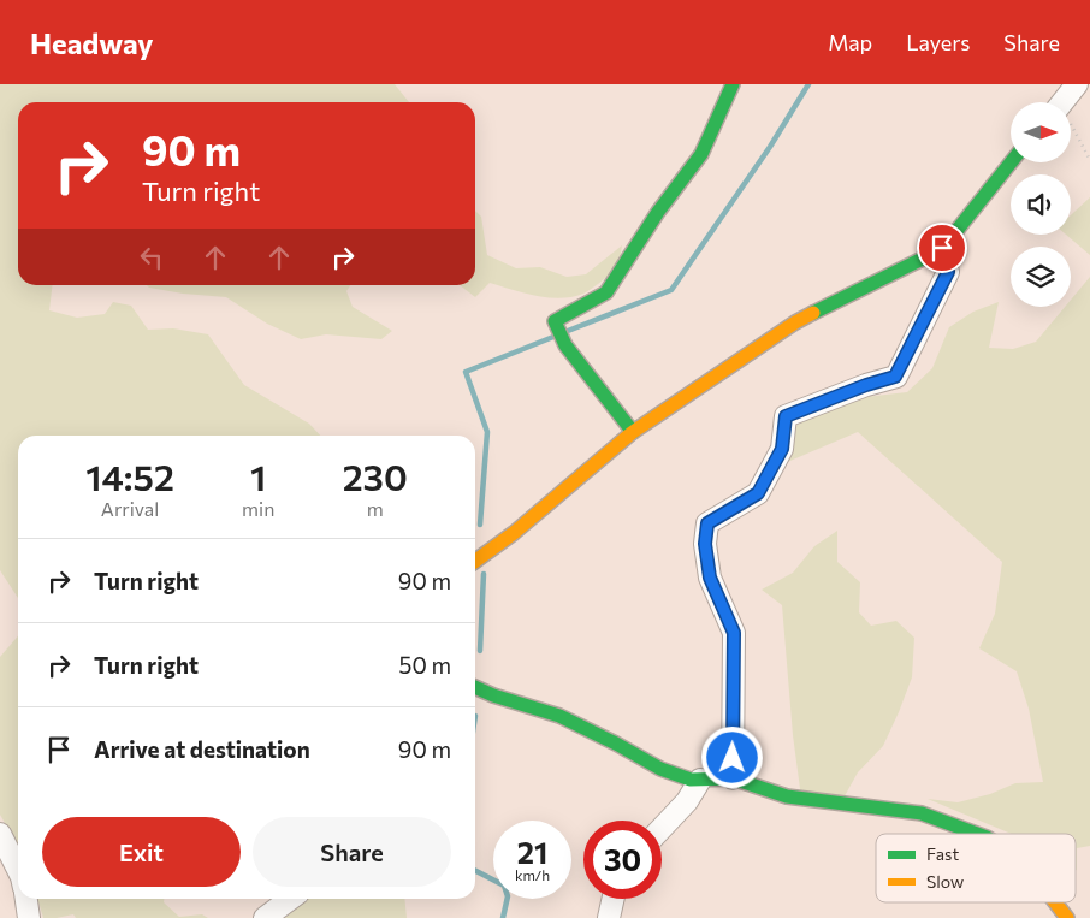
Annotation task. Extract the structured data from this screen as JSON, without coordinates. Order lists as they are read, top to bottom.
{
  "legend": ["Fast", "Slow"],
  "north": "right",
  "page": {
    "header": "Headway",
    "nav": ["Map", "Layers", "Share"],
    "turn": ["90 m", "Turn right"],
    "eta": [
      "14:52",
      "Arrival",
      "1",
      "min",
      "230",
      "m"
    ],
    "list": [
      {
        "name": "Turn right",
        "value": "90 m"
      },
      {
        "name": "Turn right",
        "value": "50 m"
      },
      {
        "name": "Arrive at destination",
        "value": "90 m"
      }
    ],
    "buttons": ["Exit", "Share"],
    "speed": "21 km/h",
    "limit": "30"
  }
}
